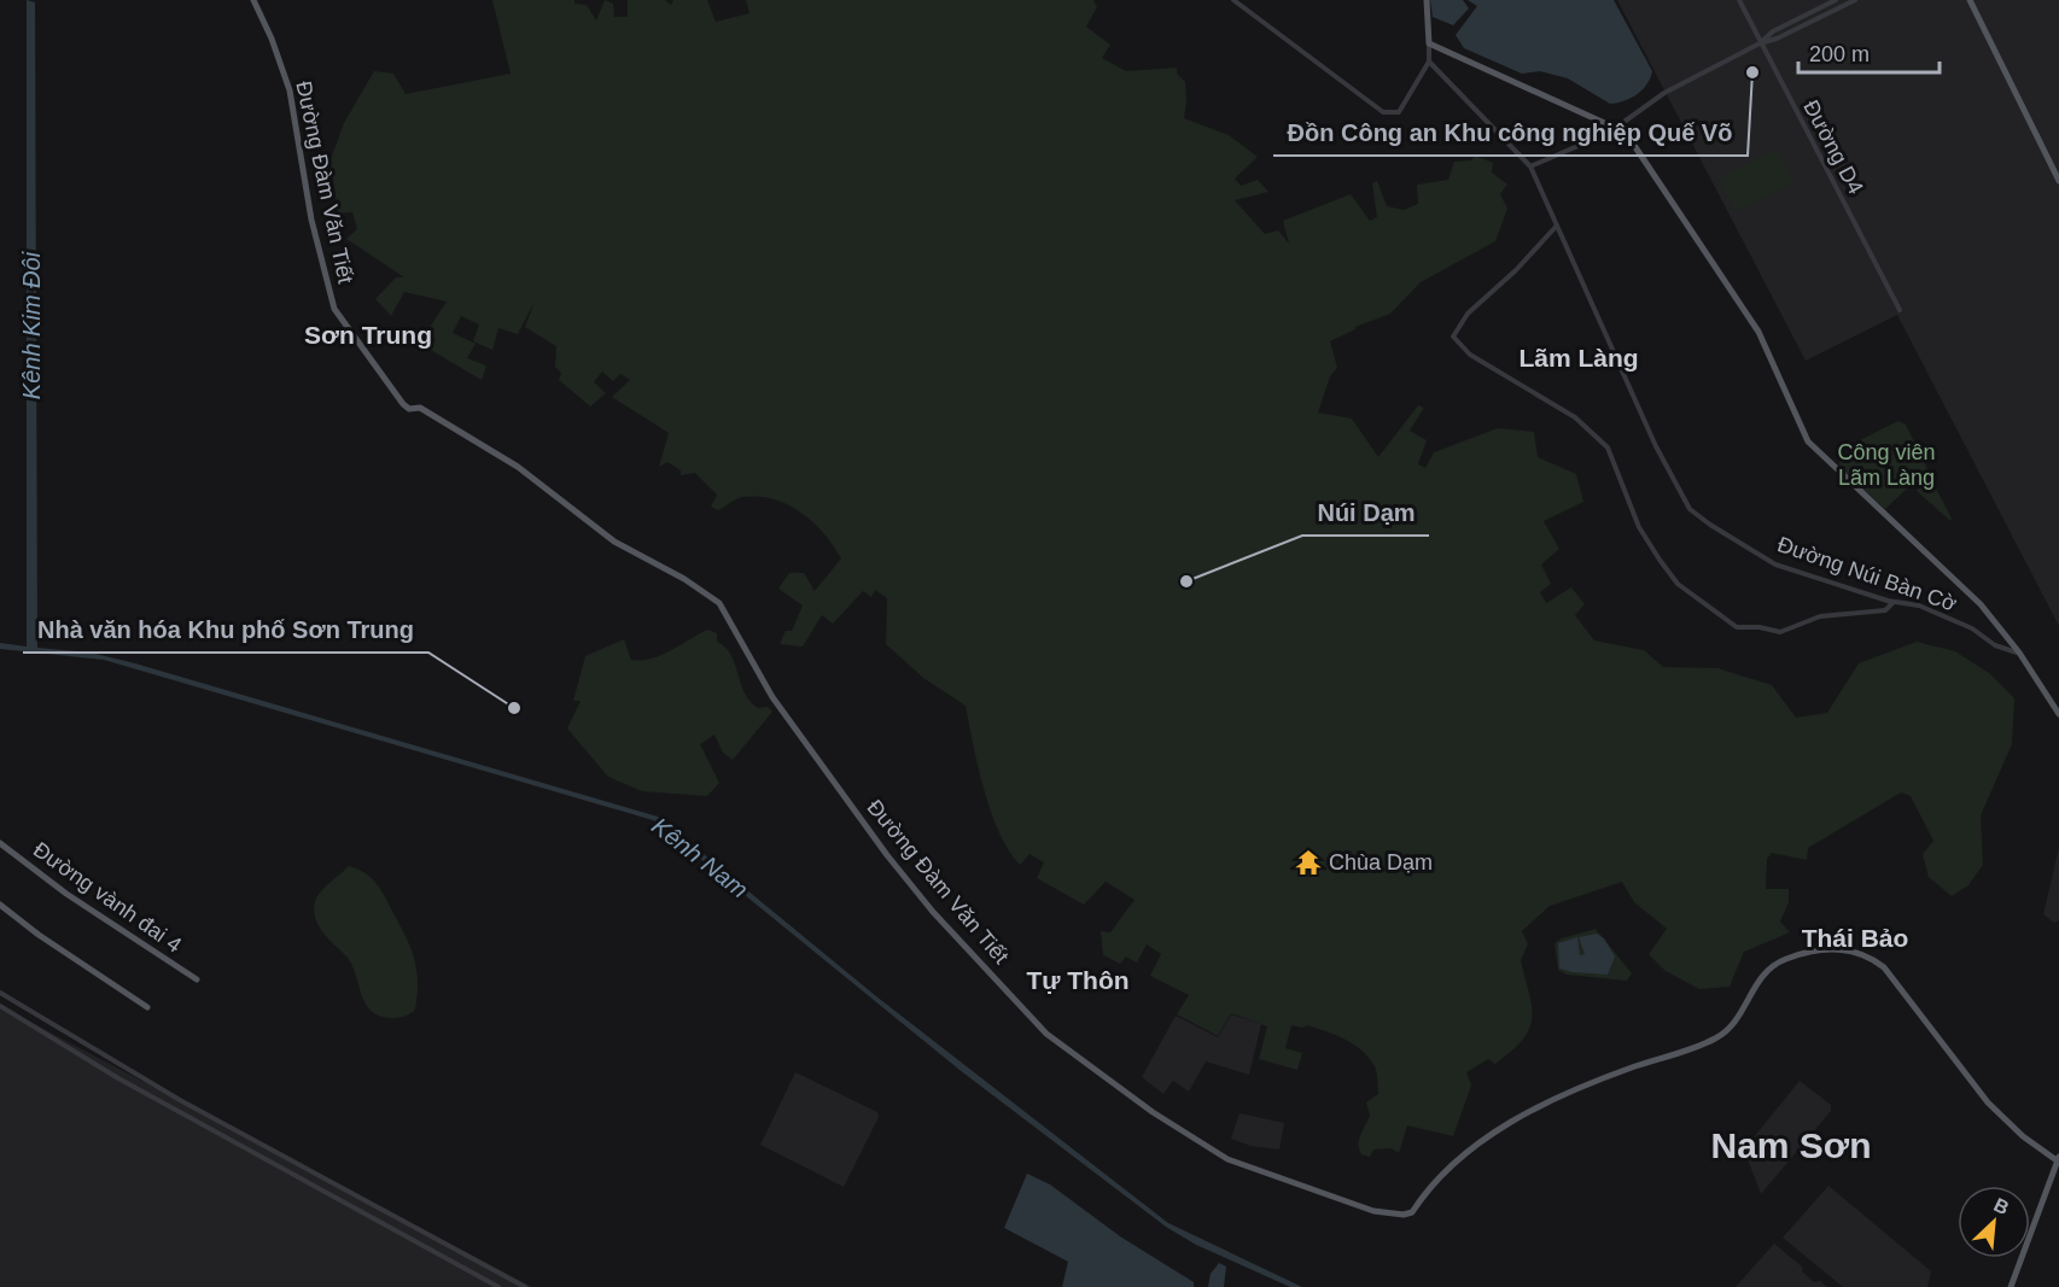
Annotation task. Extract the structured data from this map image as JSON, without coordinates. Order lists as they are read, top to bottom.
{
  "streets": {
    "main road": ["Đường Đàm Văn Tiết", "Đường vành đai 4"],
    "street": ["Đường D4", "Đường Núi Bàn Cờ"]
  },
  "districts": [
    "Sơn Trung",
    "Lãm Làng",
    "Thái Bảo",
    "Tự Thôn",
    "Nam Sơn"
  ],
  "water": ["Kênh Kim Đôi", "Kênh Nam"],
  "parks": ["Công viên Lãm Làng"],
  "places": {
    "other": ["Đồn Công an Khu công nghiệp Quế Võ", "Núi Dạm", "Nhà văn hóa Khu phố Sơn Trung"],
    "temple": ["Chùa Dạm"]
  },
  "scale_bar": "200 m",
  "north": "top right"
}
